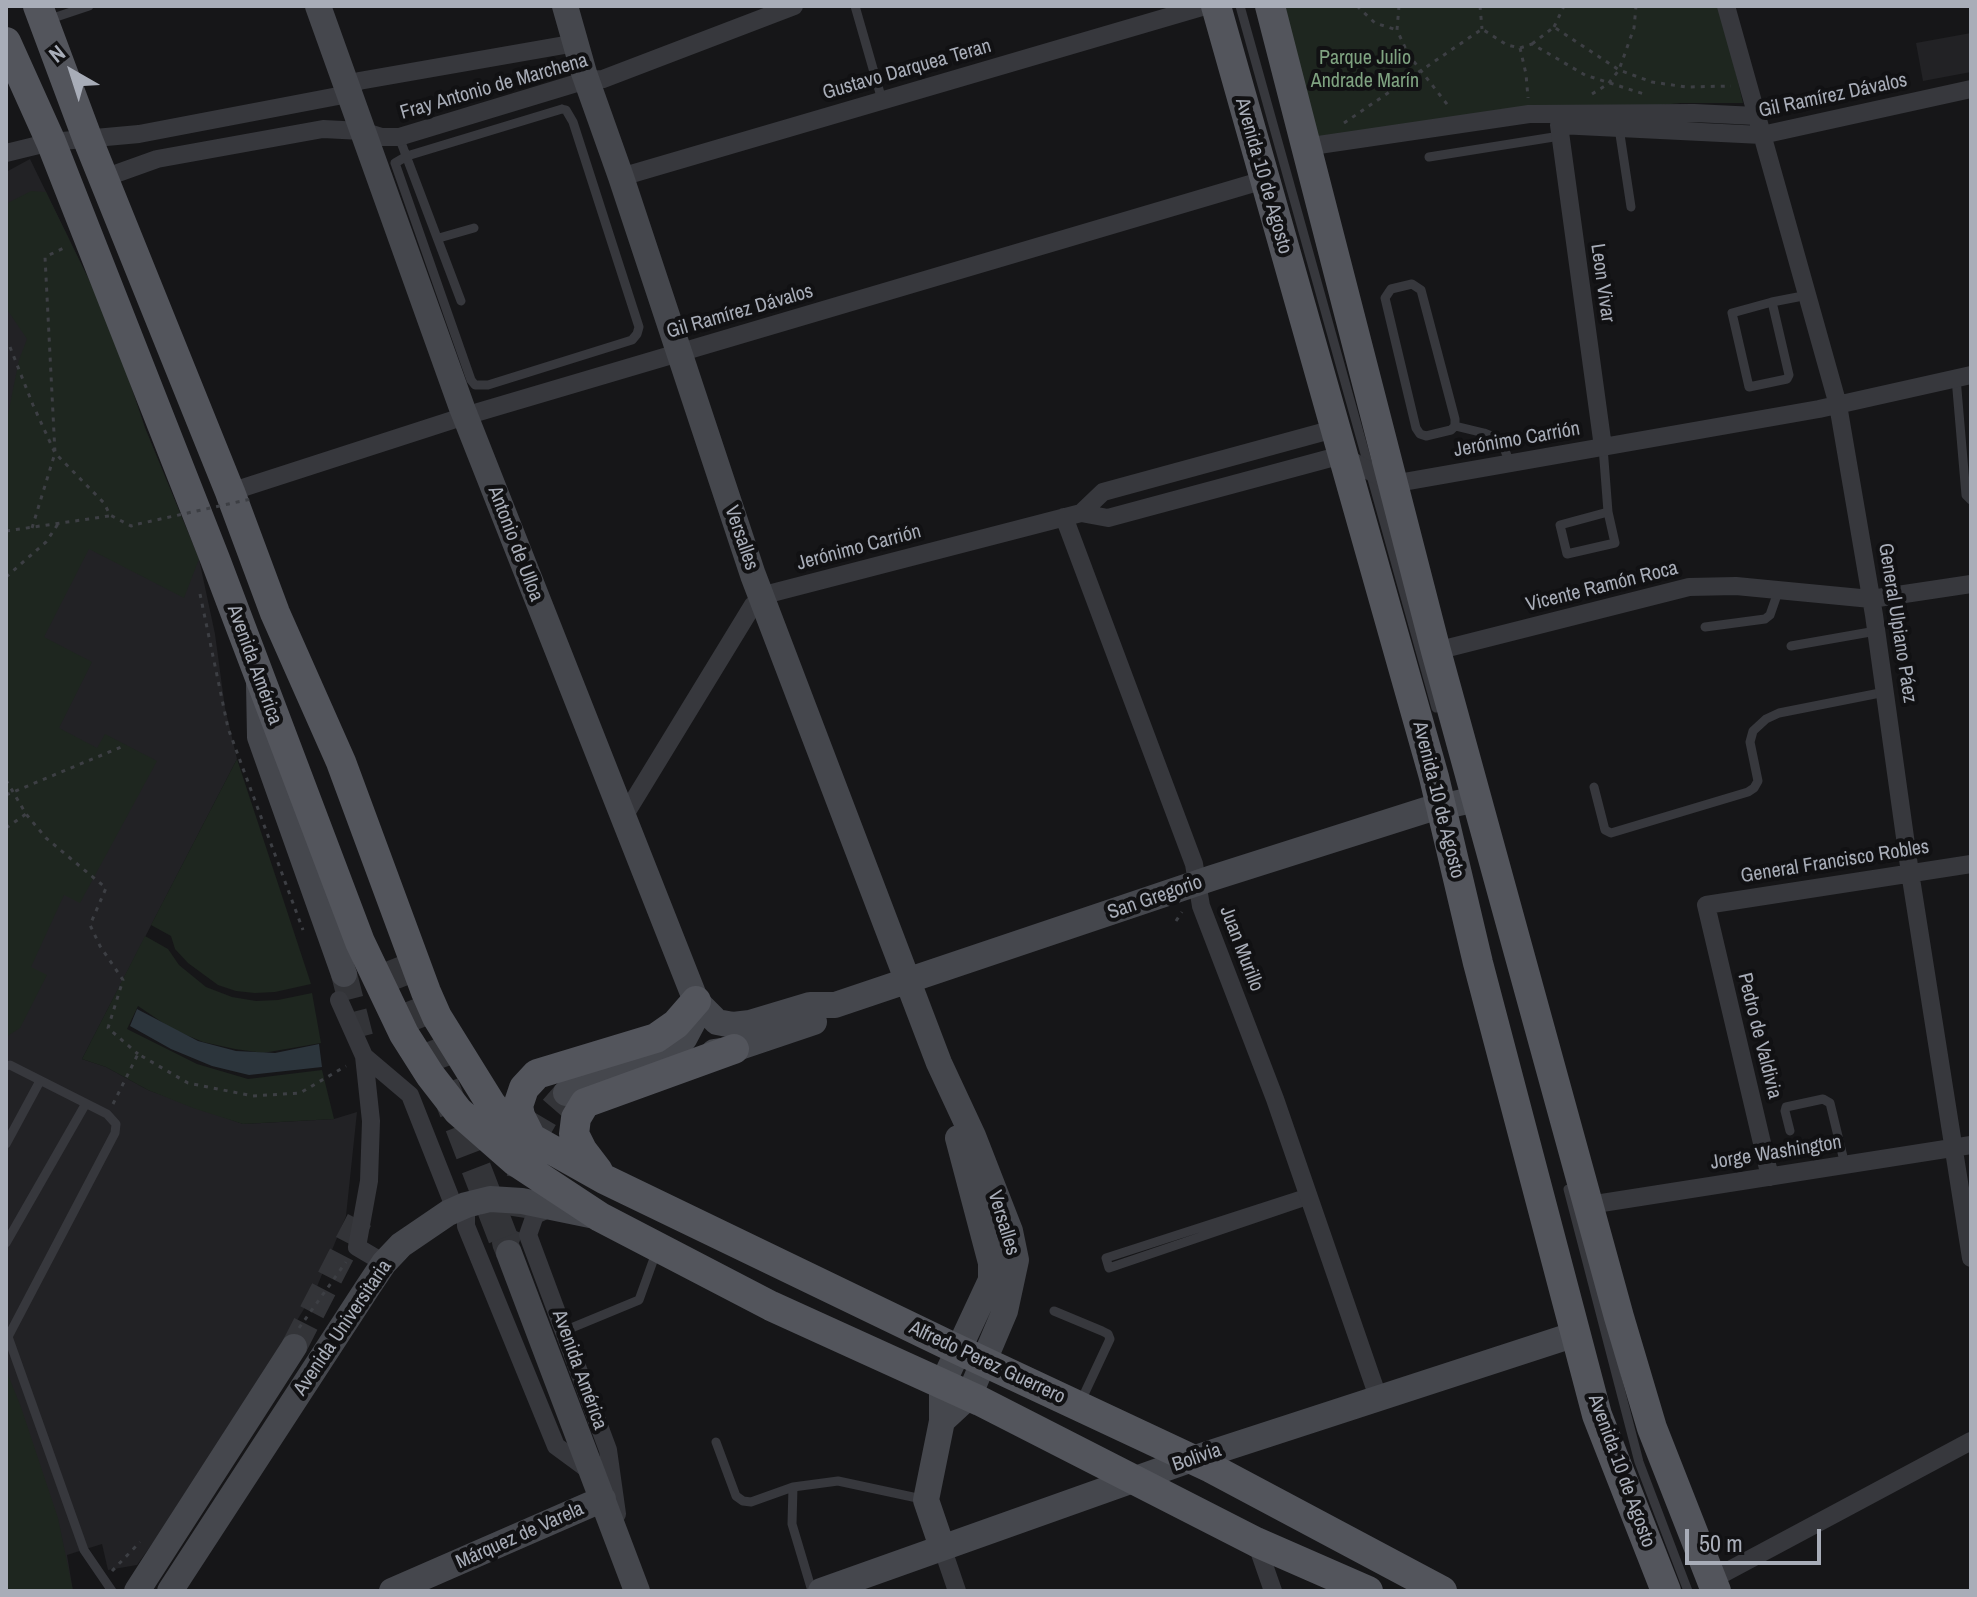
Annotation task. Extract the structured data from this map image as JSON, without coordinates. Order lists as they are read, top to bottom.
{
  "streets": {
    "main road": ["Avenida 10 de Agosto", "Avenida América", "Alfredo Perez Guerrero"],
    "street": [
      "Gustavo Darquea Teran",
      "Fray Antonio de Marchena",
      "Gil Ramírez Dávalos",
      "Leon Vivar",
      "Jerónimo Carrión",
      "Versalles",
      "Antonio de Ulloa",
      "Vicente Ramón Roca",
      "General Ulpiano Páez",
      "General Francisco Robles",
      "San Gregorio",
      "Juan Murillo",
      "Pedro de Valdivia",
      "Jorge Washington",
      "Avenida Universitaria",
      "Bolivia",
      "Márquez de Varela"
    ]
  },
  "crossings": [
    ["Gustavo Darquea Teran", "Versalles"],
    ["Fray Antonio de Marchena", "Versalles"],
    ["Fray Antonio de Marchena", "Antonio de Ulloa"],
    ["Fray Antonio de Marchena", "Avenida América"],
    ["Gil Ramírez Dávalos", "Avenida 10 de Agosto"],
    ["Gil Ramírez Dávalos", "Leon Vivar"],
    ["Gil Ramírez Dávalos", "Versalles"],
    ["Gil Ramírez Dávalos", "Antonio de Ulloa"],
    ["Gil Ramírez Dávalos", "General Ulpiano Páez"],
    ["Gil Ramírez Dávalos", "Avenida América"],
    ["Avenida 10 de Agosto", "Jerónimo Carrión"],
    ["Avenida 10 de Agosto", "Vicente Ramón Roca"],
    ["Avenida 10 de Agosto", "San Gregorio"],
    ["Avenida 10 de Agosto", "Jorge Washington"],
    ["Avenida 10 de Agosto", "Bolivia"],
    ["Leon Vivar", "Jerónimo Carrión"],
    ["Jerónimo Carrión", "Versalles"],
    ["Jerónimo Carrión", "General Ulpiano Páez"],
    ["Jerónimo Carrión", "Juan Murillo"],
    ["Versalles", "San Gregorio"],
    ["Versalles", "Alfredo Perez Guerrero"],
    ["Antonio de Ulloa", "San Gregorio"],
    ["Vicente Ramón Roca", "General Ulpiano Páez"],
    ["General Ulpiano Páez", "General Francisco Robles"],
    ["General Ulpiano Páez", "Jorge Washington"],
    ["Avenida América", "Avenida Universitaria"],
    ["Avenida América", "Alfredo Perez Guerrero"],
    ["Avenida América", "Márquez de Varela"],
    ["General Francisco Robles", "Pedro de Valdivia"],
    ["San Gregorio", "Juan Murillo"],
    ["Juan Murillo", "Bolivia"],
    ["Pedro de Valdivia", "Jorge Washington"],
    ["Avenida Universitaria", "Alfredo Perez Guerrero"],
    ["Alfredo Perez Guerrero", "Bolivia"]
  ],
  "parks": ["Parque Julio Andrade Marín"],
  "scale_bar": "50 m",
  "north": "top left"
}
